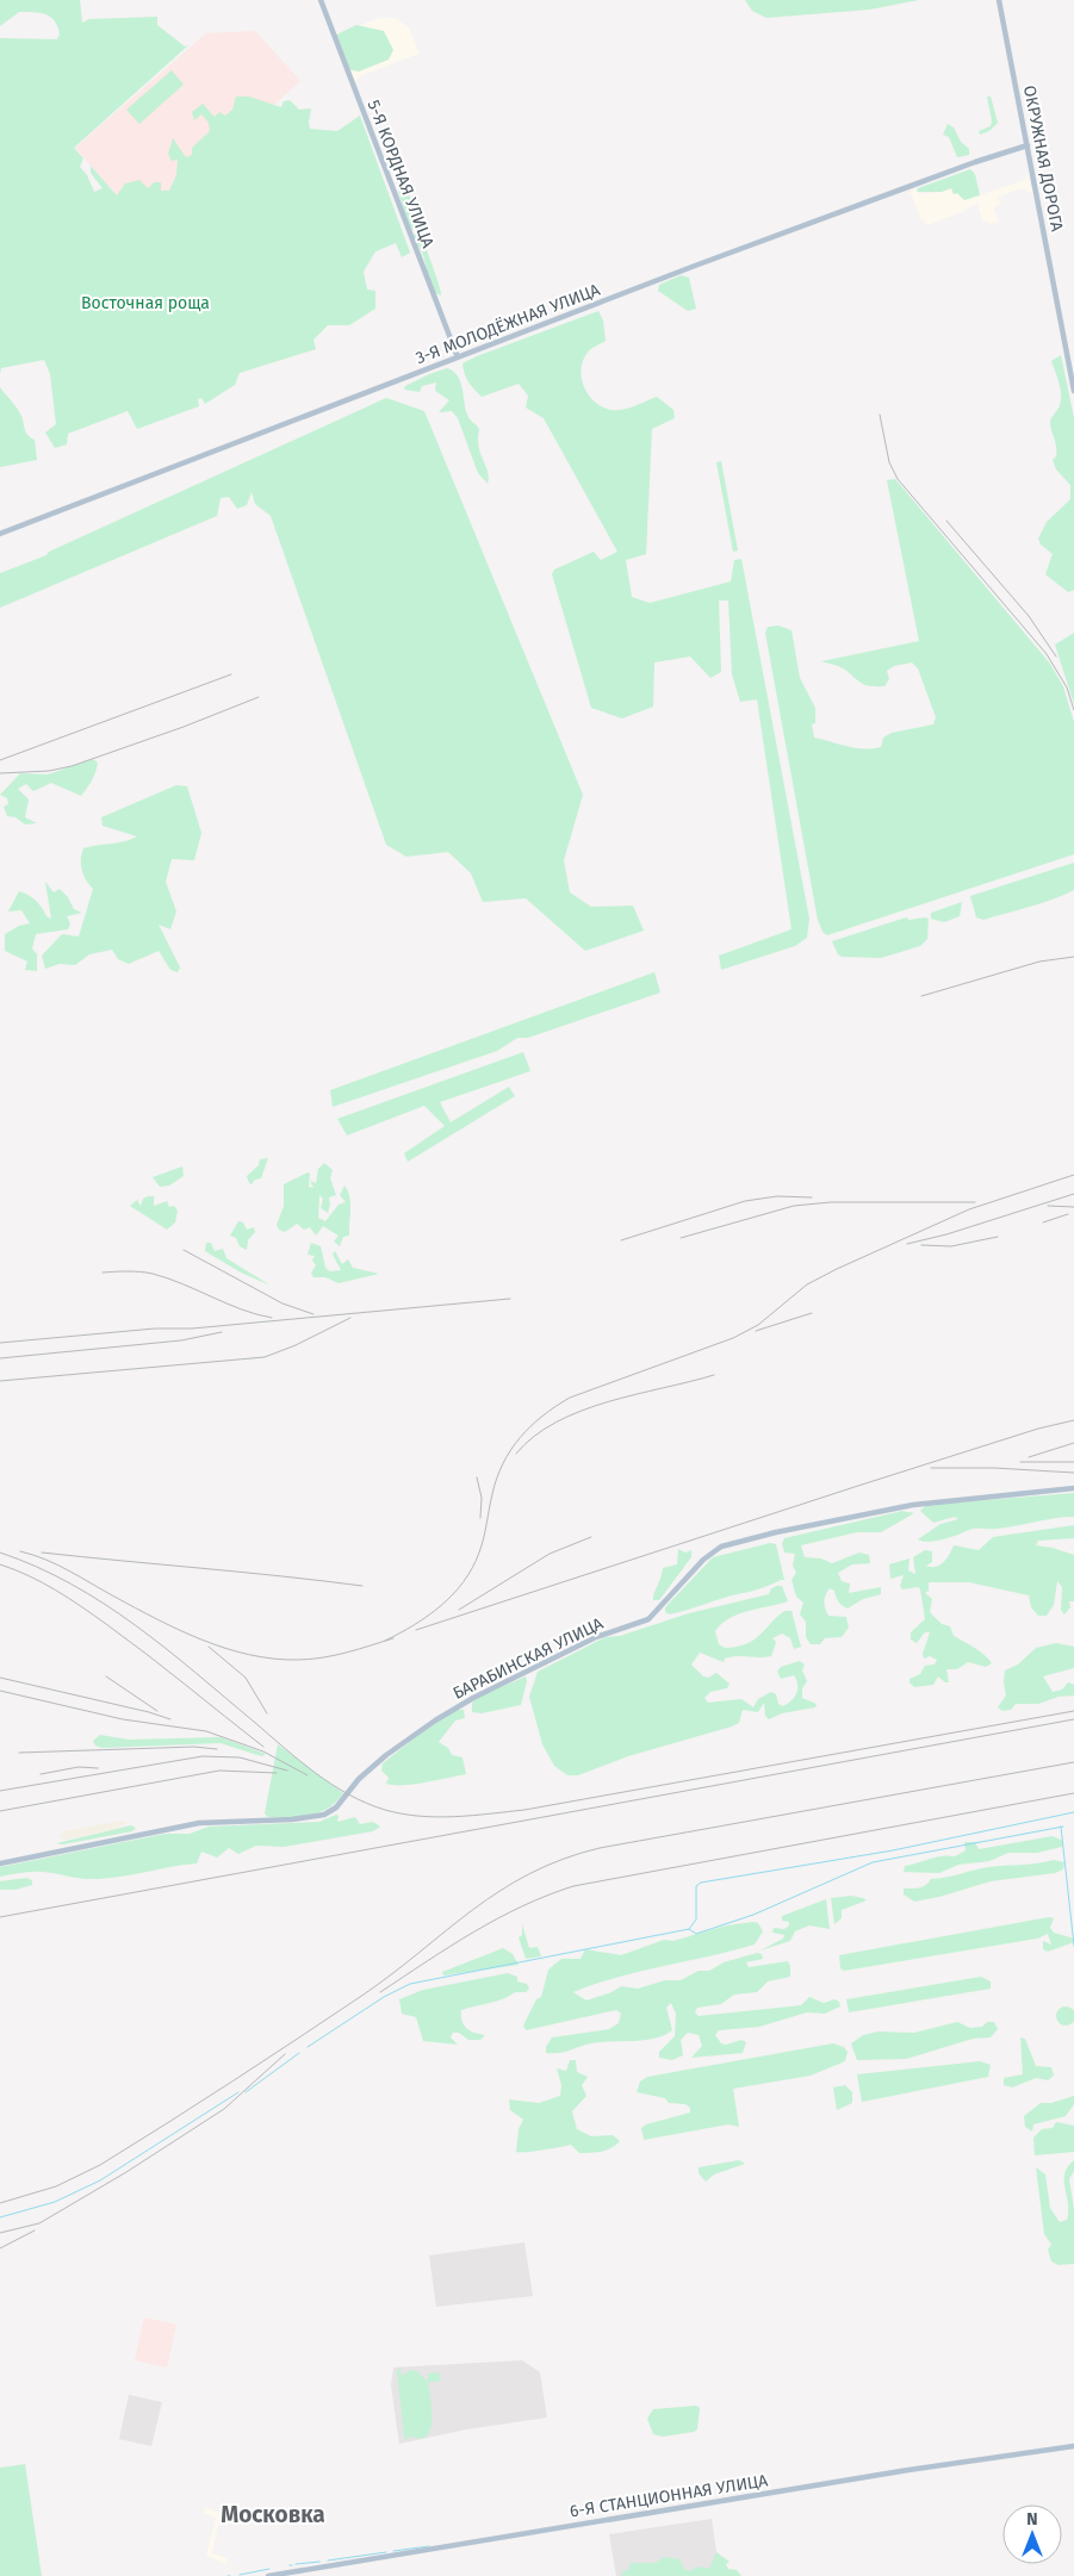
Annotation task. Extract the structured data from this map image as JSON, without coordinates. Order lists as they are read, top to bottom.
{
  "streets": {
    "main road": [
      "ОКРУЖНАЯ ДОРОГА",
      "5-Я КОРДНАЯ УЛИЦА",
      "3-Я МОЛОДЁЖНАЯ УЛИЦА",
      "БАРАБИНСКАЯ УЛИЦА",
      "6-Я СТАНЦИОННАЯ УЛИЦА"
    ]
  },
  "crossings": [
    ["ОКРУЖНАЯ ДОРОГА", "3-Я МОЛОДЁЖНАЯ УЛИЦА"],
    ["5-Я КОРДНАЯ УЛИЦА", "3-Я МОЛОДЁЖНАЯ УЛИЦА"]
  ],
  "districts": ["Московка"],
  "parks": ["Восточная роща"],
  "north": "top"
}
